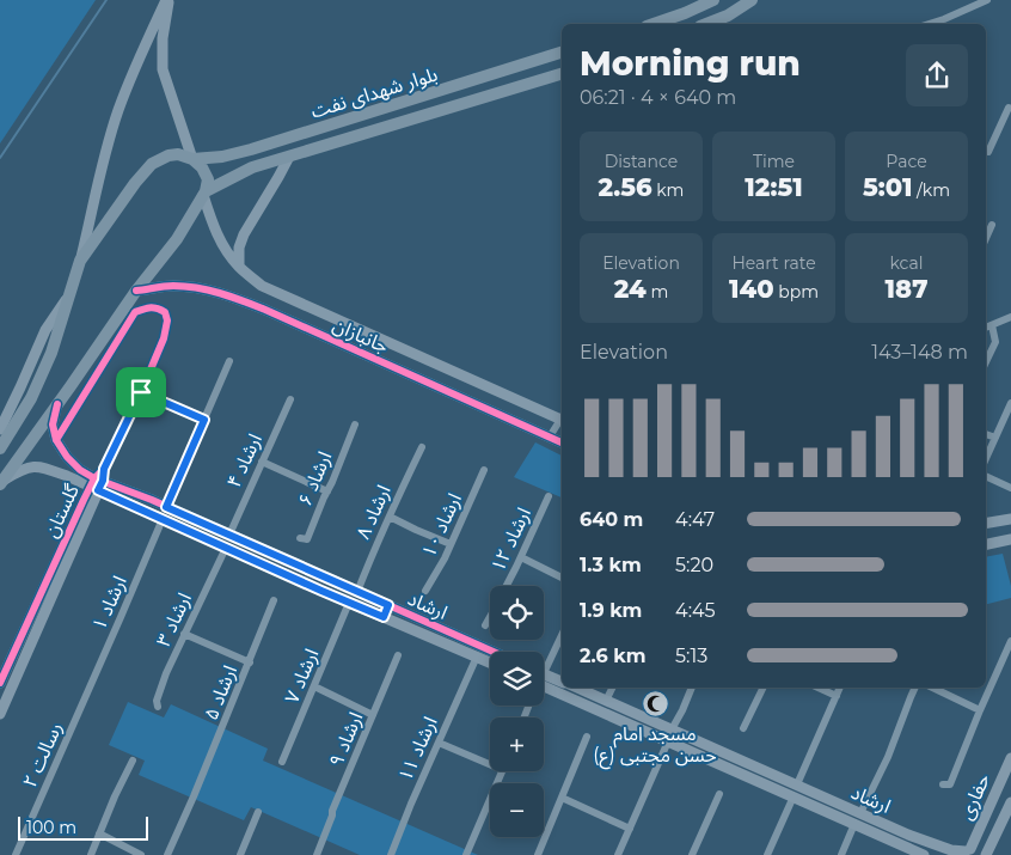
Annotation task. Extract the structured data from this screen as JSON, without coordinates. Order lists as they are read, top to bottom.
{
  "streets": {
    "main road": ["بلوار شهدای نفت"],
    "street": [
      "جانبازان",
      "ارشاد ۴",
      "ارشاد ۶",
      "گلستان",
      "ارشاد ۸",
      "ارشاد ۱۰",
      "ارشاد ۱۲",
      "ارشاد ۱",
      "ارشاد",
      "ارشاد ۳",
      "ارشاد ۷",
      "ارشاد ۵",
      "ارشاد ۹",
      "ارشاد ۱۱",
      "رسالت ۲",
      "حفاری"
    ]
  },
  "crossings": [
    ["بلوار شهدای نفت", "جانبازان"],
    ["ارشاد ۴", "ارشاد"],
    ["گلستان", "ارشاد"],
    ["ارشاد ۸", "ارشاد"],
    ["ارشاد ۱", "ارشاد"],
    ["ارشاد ۱", "رسالت ۲"],
    ["ارشاد", "ارشاد ۳"],
    ["ارشاد", "ارشاد ۷"],
    ["ارشاد", "ارشاد ۱۱"],
    ["ارشاد", "حفاری"]
  ],
  "places": {
    "mosque": ["مسجد امام حسن مجتبی (ع)"]
  },
  "scale_bar": "100 m",
  "page": {
    "heading": ["Morning run", "06:21 · 4 × 640 m"],
    "stats": [
      ["Distance", "2.56 km"],
      ["Time", "12:51"],
      ["Pace", "5:01 /km"],
      ["Elevation", "24 m"],
      ["Heart rate", "140 bpm"],
      ["kcal", "187"]
    ],
    "chart": ["Elevation", "143–148 m"],
    "list": [
      {
        "name": "640 m",
        "note": "4:47"
      },
      {
        "name": "1.3 km",
        "note": "5:20"
      },
      {
        "name": "1.9 km",
        "note": "4:45"
      },
      {
        "name": "2.6 km",
        "note": "5:13"
      }
    ],
    "map_buttons": ["+", "−"],
    "scale": "100 m"
  }
}
